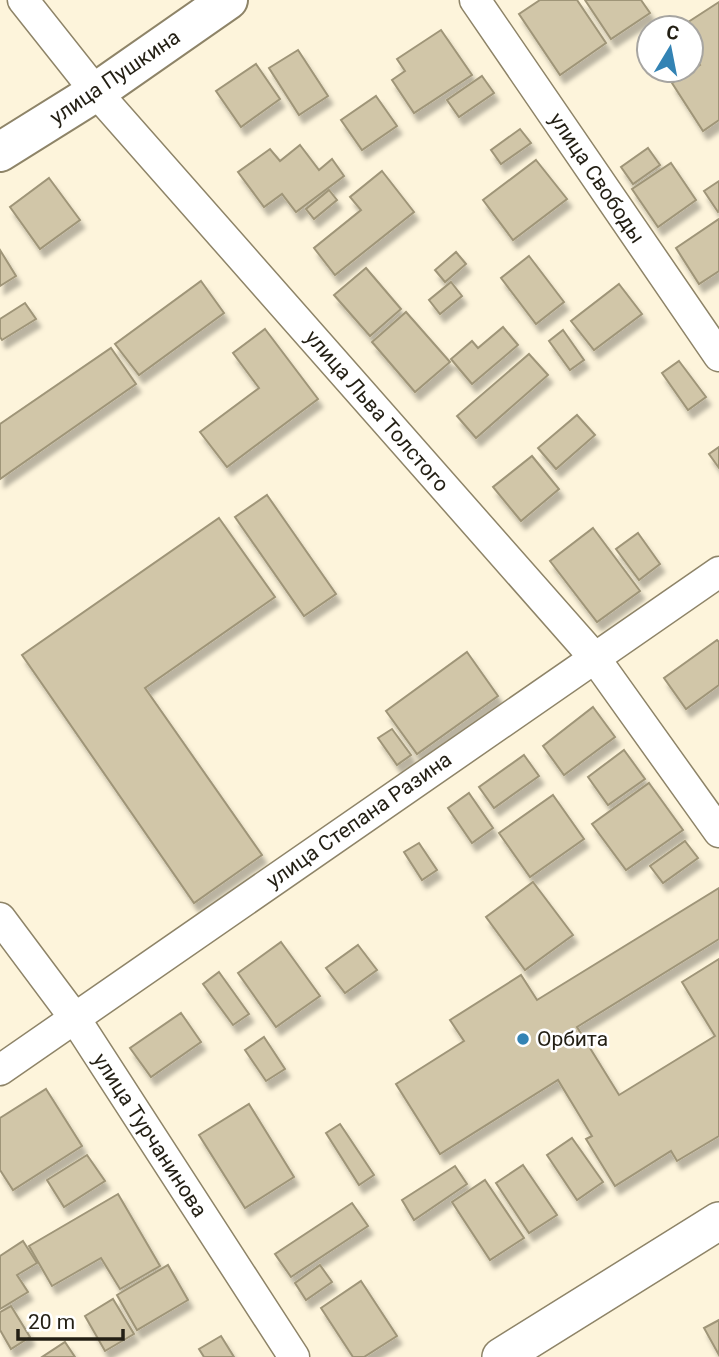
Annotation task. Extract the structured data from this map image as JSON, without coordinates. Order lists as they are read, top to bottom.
{
  "streets": {
    "main road": ["улица Пушкина"],
    "street": [
      "улица Свободы",
      "улица Льва Толстого",
      "улица Степана Разина",
      "улица Турчанинова"
    ]
  },
  "crossings": [
    ["улица Пушкина", "улица Льва Толстого"],
    ["улица Льва Толстого", "улица Степана Разина"],
    ["улица Степана Разина", "улица Турчанинова"]
  ],
  "places": ["Орбита"],
  "scale_bar": "20 m",
  "north": "top"
}
